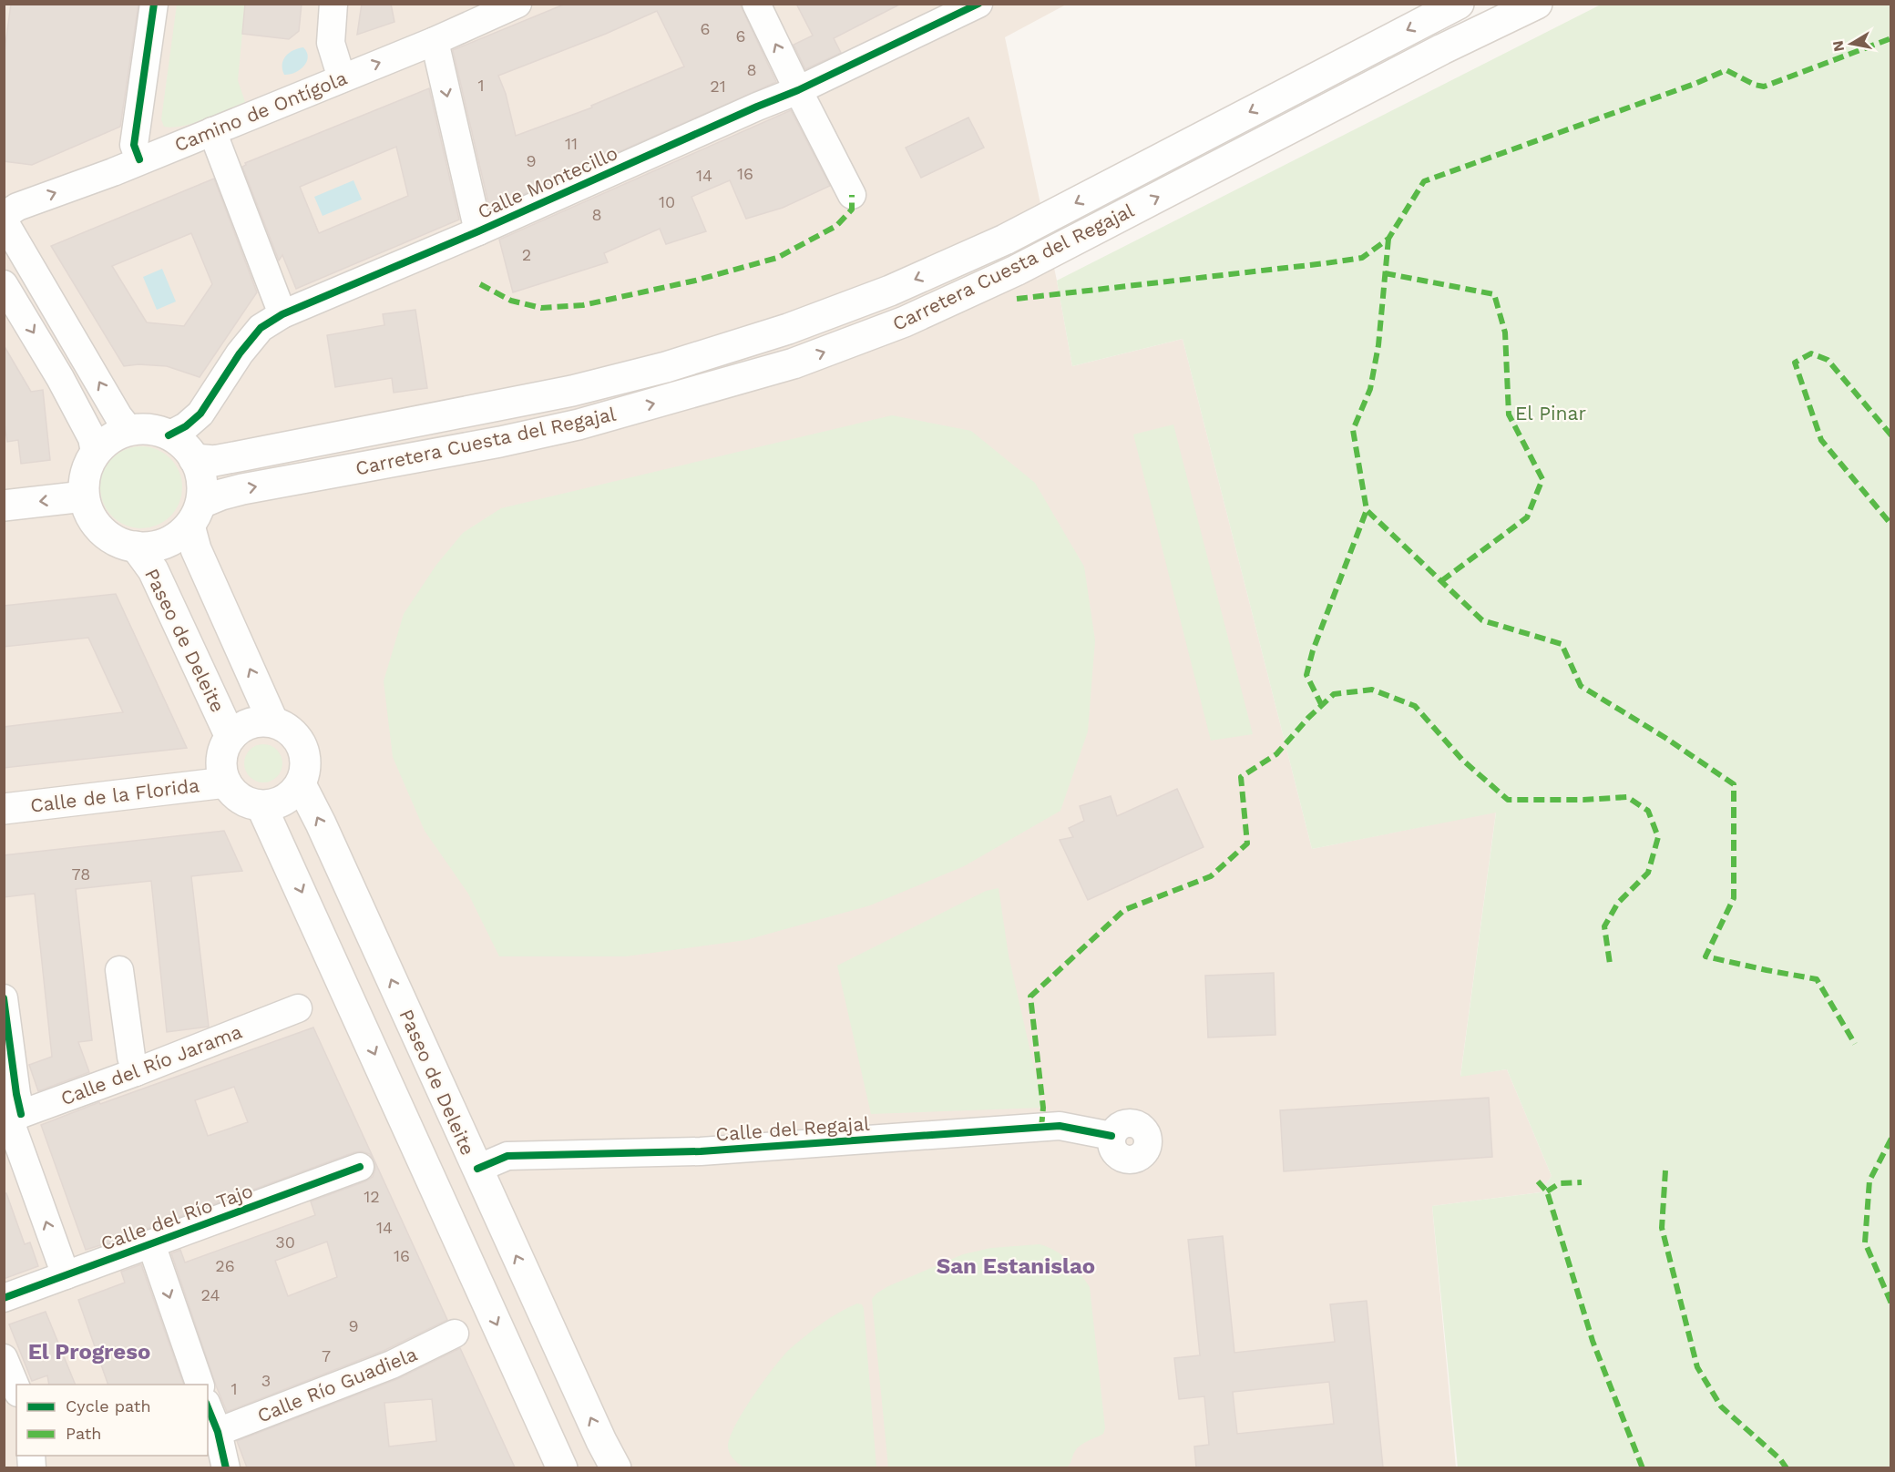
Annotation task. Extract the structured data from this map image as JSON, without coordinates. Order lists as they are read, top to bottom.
{
  "streets": {
    "main road": ["Carretera Cuesta del Regajal", "Paseo de Deleite", "Calle de la Florida"],
    "street": [
      "Camino de Ontígola",
      "Calle Montecillo",
      "Calle del Río Jarama",
      "Calle del Regajal",
      "Calle del Río Tajo",
      "Calle Río Guadiela"
    ]
  },
  "crossings": [
    ["Calle Montecillo", "Carretera Cuesta del Regajal"],
    ["Calle Montecillo", "Paseo de Deleite"],
    ["Carretera Cuesta del Regajal", "Paseo de Deleite"],
    ["Paseo de Deleite", "Calle de la Florida"],
    ["Paseo de Deleite", "Calle del Regajal"]
  ],
  "one_way": ["Camino de Ontígola"],
  "districts": ["San Estanislao", "El Progreso"],
  "parks": ["El Pinar"],
  "house_numbers": [
    "6",
    "6",
    "8",
    "1",
    "21",
    "11",
    "9",
    "16",
    "14",
    "10",
    "8",
    "2",
    "78",
    "12",
    "14",
    "30",
    "16",
    "26",
    "24",
    "9",
    "7",
    "3",
    "1"
  ],
  "legend": ["Cycle path", "Path"],
  "north": "left"
}
